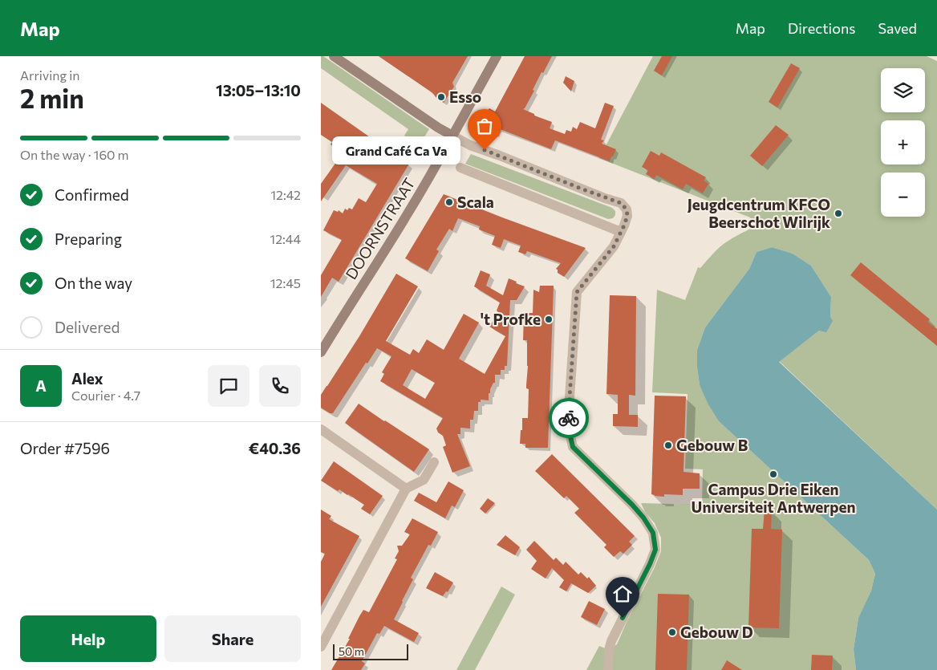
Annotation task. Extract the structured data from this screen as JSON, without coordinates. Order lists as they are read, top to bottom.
{
  "streets": {
    "street": ["DOORNSTRAAT"]
  },
  "places": [
    "Esso",
    "Grand Café Ca Va",
    "Scala",
    "Jeugdcentrum KFCO Beerschot Wilrijk",
    "'t Profke",
    "Gebouw B",
    "Campus Drie Eiken Universiteit Antwerpen",
    "Gebouw D"
  ],
  "scale_bar": "50 m",
  "page": {
    "header": "Map",
    "nav": ["Map", "Directions", "Saved"],
    "heading": ["2 min", "Arriving in", "13:05–13:10"],
    "panel": [
      "Alex",
      "Courier · 4.7",
      "Order #7596",
      "€40.36"
    ],
    "map_buttons": ["+", "−"],
    "bar": "On the way · 160 m",
    "bubble": "Grand Café Ca Va",
    "list": [
      ["Confirmed", "12:42"],
      ["Preparing", "12:44"],
      ["On the way", "12:45"],
      "Delivered"
    ],
    "round": "A",
    "buttons": ["Help", "Share"],
    "scale": "50 m"
  }
}
